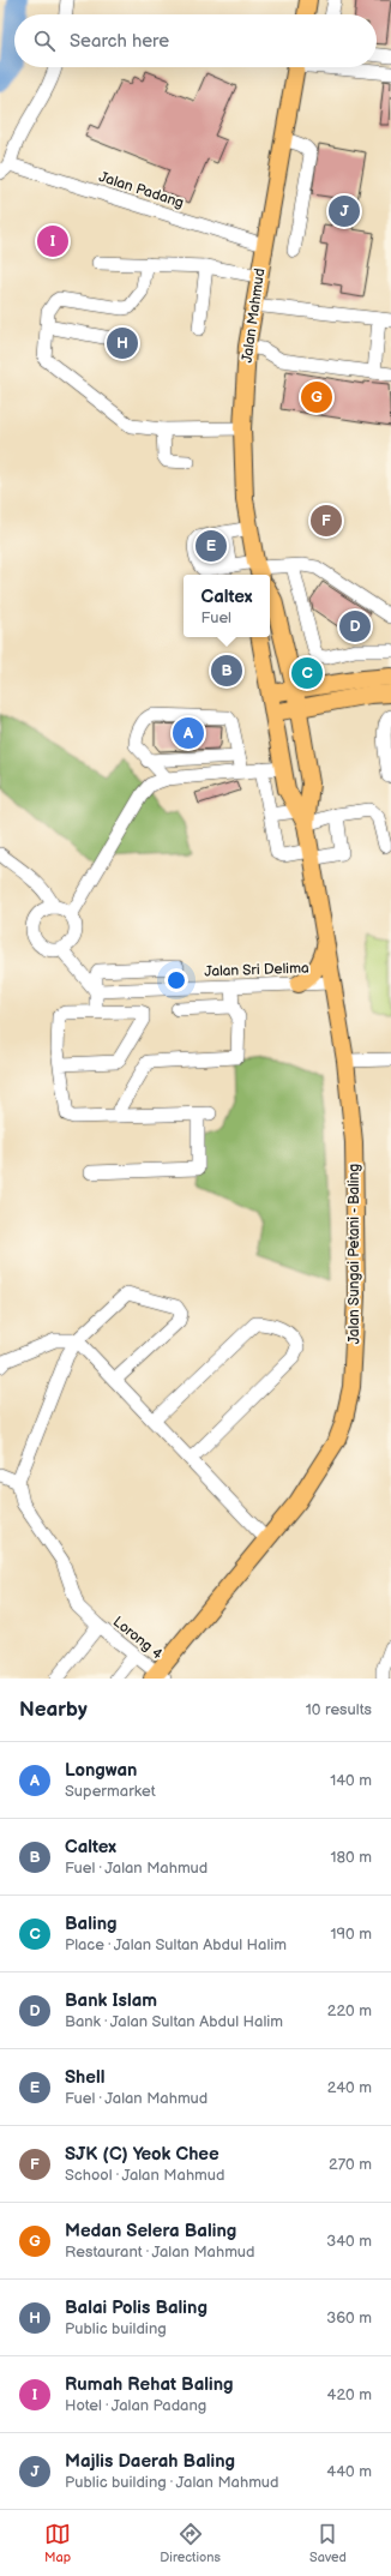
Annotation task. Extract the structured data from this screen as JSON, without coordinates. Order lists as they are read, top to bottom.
{
  "streets": {
    "main road": ["Jalan Mahmud", "Jalan Sungai Petani - Baling"],
    "street": ["Jalan Padang", "Jalan Sri Delima", "Lorong 4"]
  },
  "crossings": [
    ["Jalan Padang", "Jalan Mahmud"],
    ["Jalan Mahmud", "Jalan Sungai Petani - Baling"],
    ["Jalan Sri Delima", "Jalan Sungai Petani - Baling"],
    ["Jalan Sungai Petani - Baling", "Lorong 4"]
  ],
  "page": {
    "search": "Search here",
    "pins": [
      "J",
      "I",
      "H",
      "G",
      "F",
      "E",
      "D",
      "B",
      "C",
      "A"
    ],
    "popup": ["Caltex", "Fuel"],
    "heading": ["Nearby", "10 results"],
    "list": [
      {
        "mark": "A",
        "name": "Longwan",
        "note": "Supermarket",
        "value": "140 m"
      },
      {
        "mark": "B",
        "name": "Caltex",
        "note": "Fuel · Jalan Mahmud",
        "value": "180 m"
      },
      {
        "mark": "C",
        "name": "Baling",
        "note": "Place · Jalan Sultan Abdul Halim",
        "value": "190 m"
      },
      {
        "mark": "D",
        "name": "Bank Islam",
        "note": "Bank · Jalan Sultan Abdul Halim",
        "value": "220 m"
      },
      {
        "mark": "E",
        "name": "Shell",
        "note": "Fuel · Jalan Mahmud",
        "value": "240 m"
      },
      {
        "mark": "F",
        "name": "SJK (C) Yeok Chee",
        "note": "School · Jalan Mahmud",
        "value": "270 m"
      },
      {
        "mark": "G",
        "name": "Medan Selera Baling",
        "note": "Restaurant · Jalan Mahmud",
        "value": "340 m"
      },
      {
        "mark": "H",
        "name": "Balai Polis Baling",
        "note": "Public building",
        "value": "360 m"
      },
      {
        "mark": "I",
        "name": "Rumah Rehat Baling",
        "note": "Hotel · Jalan Padang",
        "value": "420 m"
      },
      {
        "mark": "J",
        "name": "Majlis Daerah Baling",
        "note": "Public building · Jalan Mahmud",
        "value": "440 m"
      }
    ],
    "nav": ["Map", "Directions", "Saved"]
  }
}
